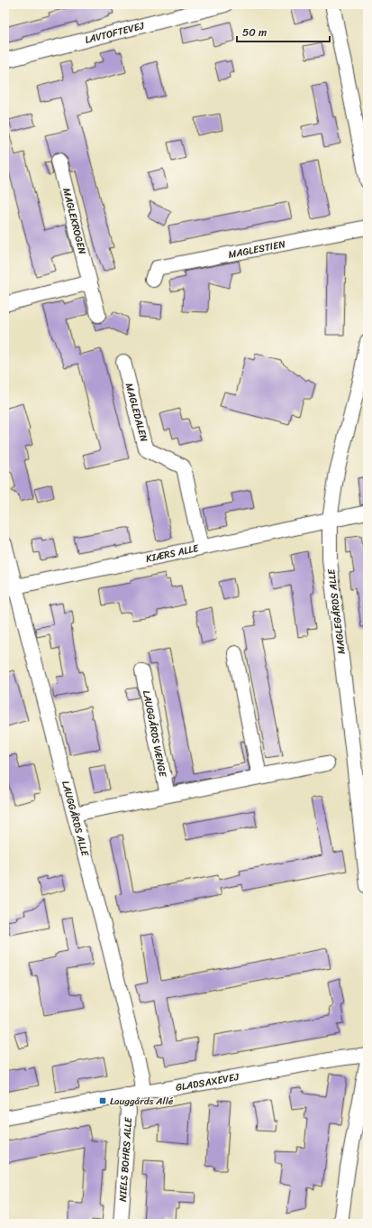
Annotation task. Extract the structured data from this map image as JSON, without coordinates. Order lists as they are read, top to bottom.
{
  "streets": {
    "street": [
      "LAVTOFTEVEJ",
      "MAGLEKROGEN",
      "MAGLESTIEN",
      "MAGLEDALEN",
      "KIÆRS ALLE",
      "MAGLEGÅRDS ALLE",
      "LAUGGÅRDS VÆNGE",
      "LAUGGÅRDS ALLE",
      "GLADSAXEVEJ",
      "NIELS BOHRS ALLE"
    ]
  },
  "crossings": [
    ["MAGLEDALEN", "KIÆRS ALLE"],
    ["KIÆRS ALLE", "MAGLEGÅRDS ALLE"],
    ["KIÆRS ALLE", "LAUGGÅRDS ALLE"],
    ["LAUGGÅRDS ALLE", "GLADSAXEVEJ"],
    ["GLADSAXEVEJ", "NIELS BOHRS ALLE"]
  ],
  "places": {
    "transit": ["Lauggårds Allé"]
  },
  "scale_bar": "50 m"
}
